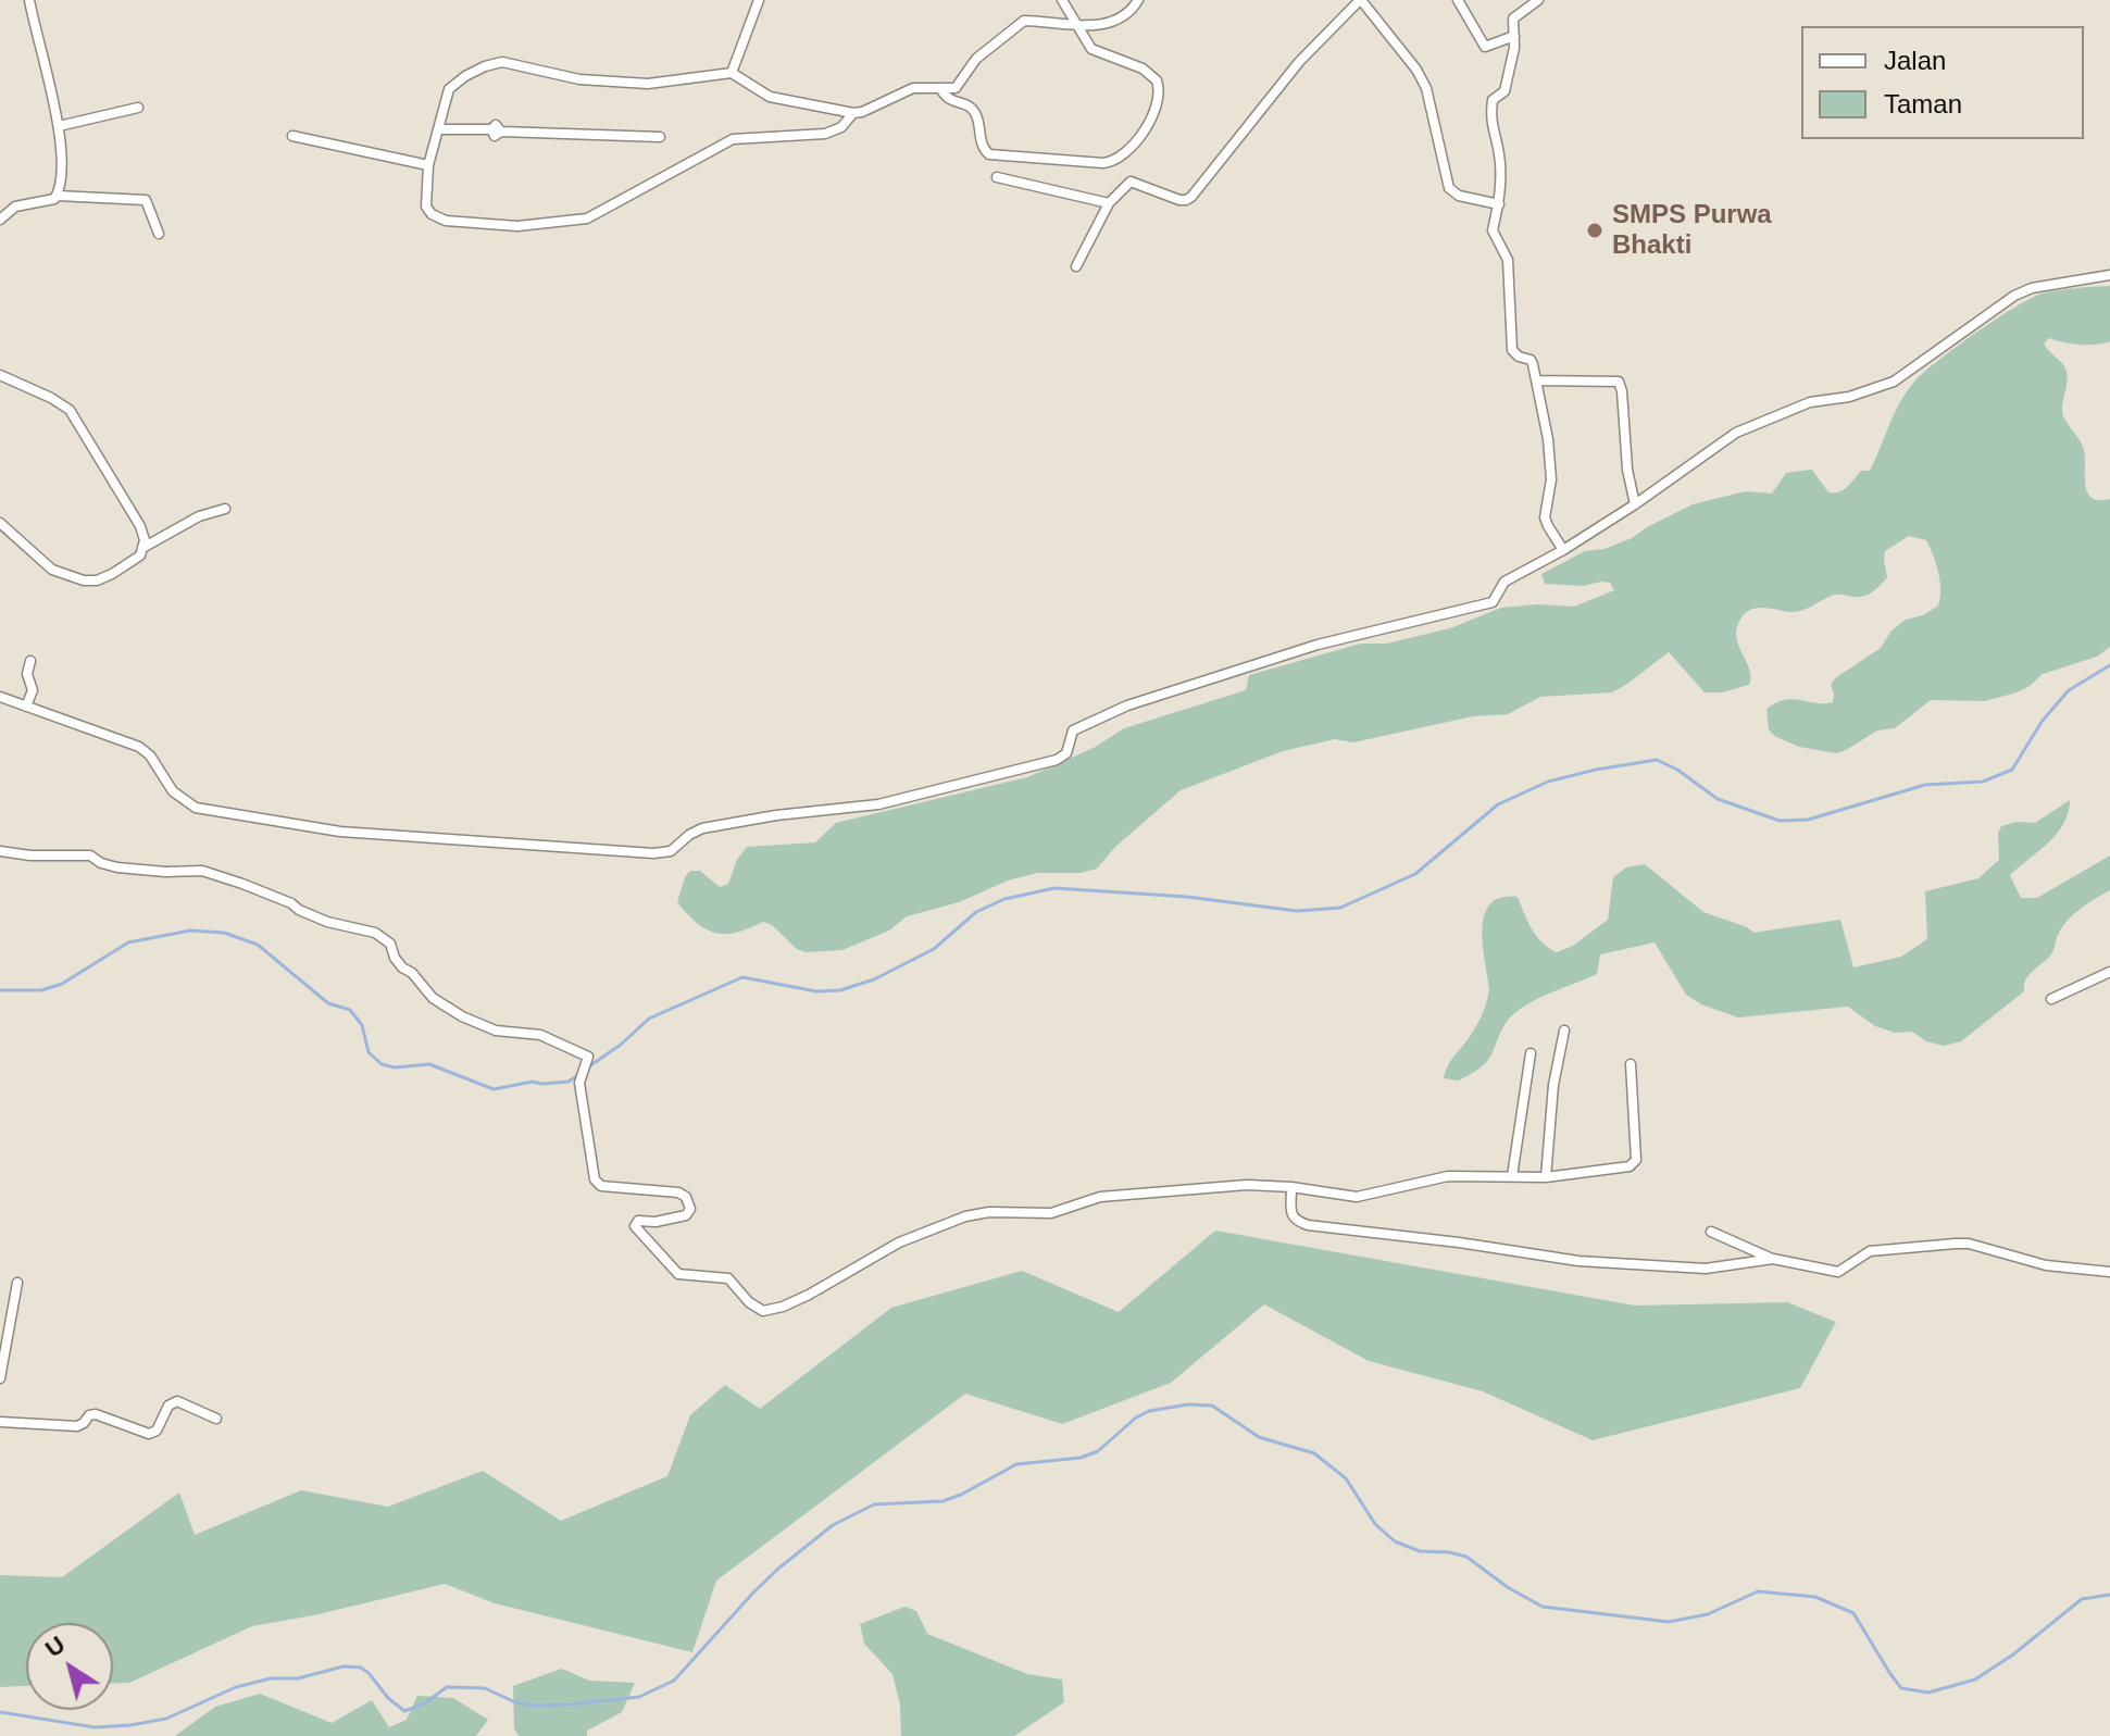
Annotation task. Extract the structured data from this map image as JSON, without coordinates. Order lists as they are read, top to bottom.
{
  "places": ["SMPS Purwa Bhakti"],
  "legend": ["Jalan", "Taman"],
  "north": "top left"
}
